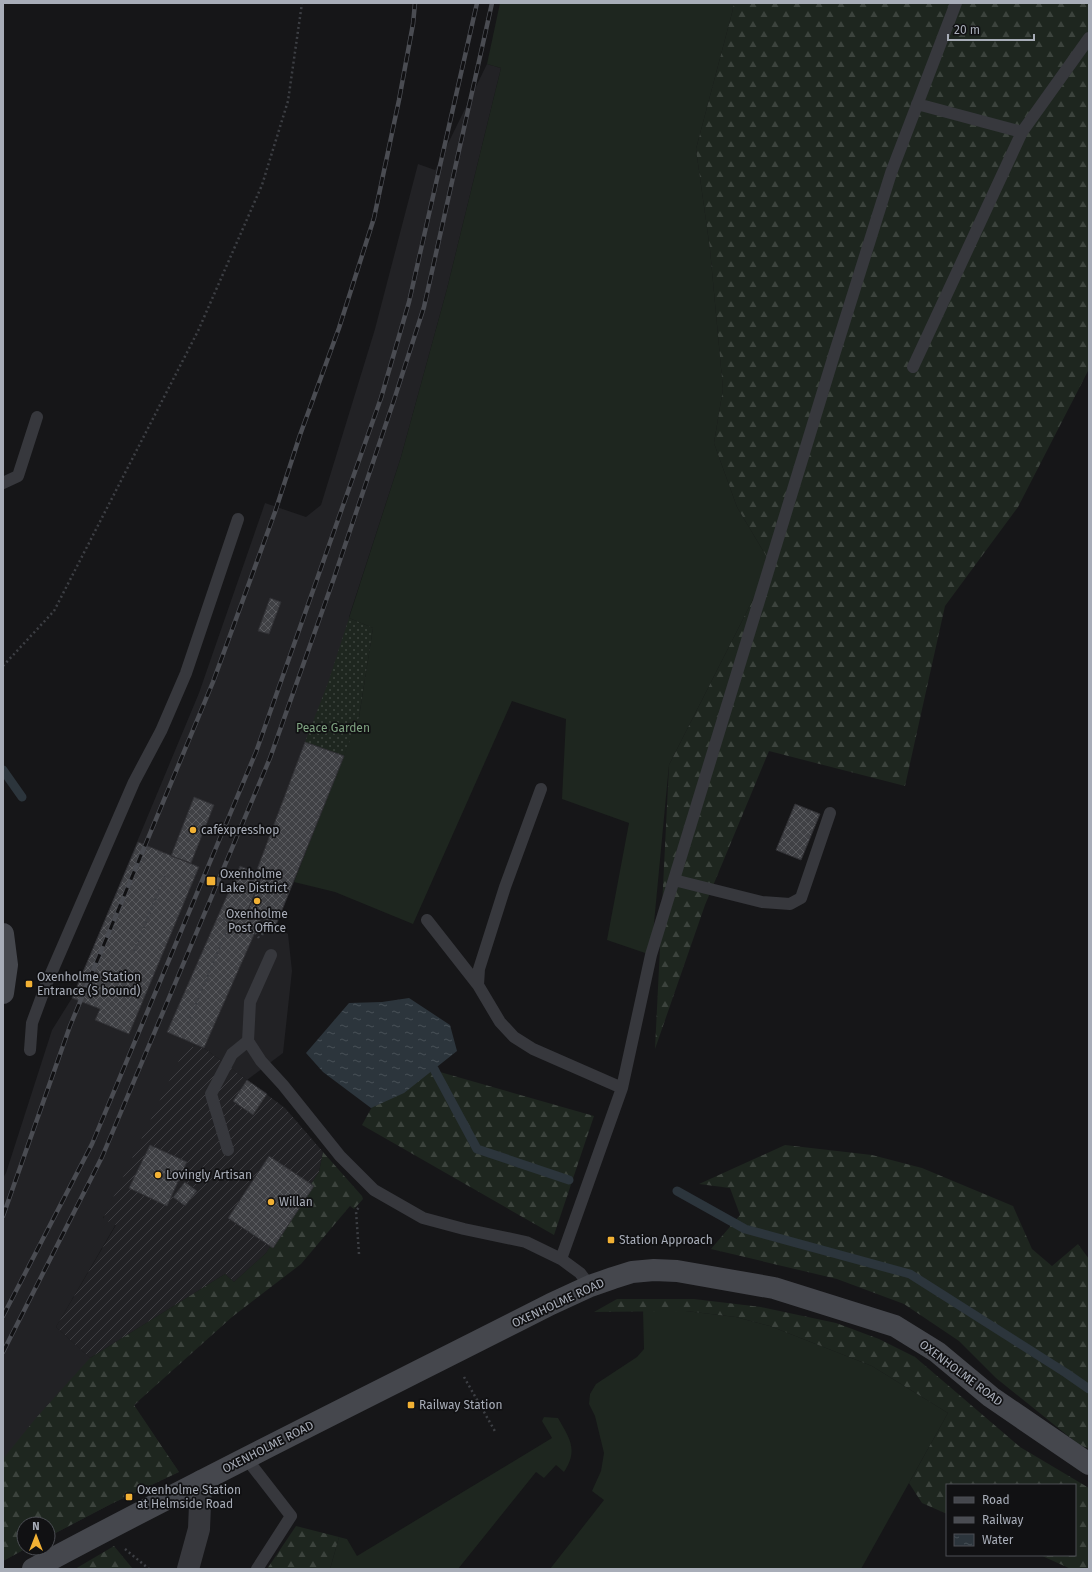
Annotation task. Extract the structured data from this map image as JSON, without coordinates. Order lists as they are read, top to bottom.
{
  "streets": {
    "main road": ["OXENHOLME ROAD"]
  },
  "parks": ["Peace Garden"],
  "places": {
    "other": [
      "caféxpresshop",
      "Oxenholme Post Office",
      "Lovingly Artisan",
      "Willan"
    ],
    "transit": [
      "Oxenholme Lake District",
      "Oxenholme Station Entrance (S bound)",
      "Station Approach",
      "Railway Station",
      "Oxenholme Station at Helmside Road"
    ]
  },
  "legend": ["Road", "Railway", "Water"],
  "scale_bar": "20 m",
  "north": "top"
}
